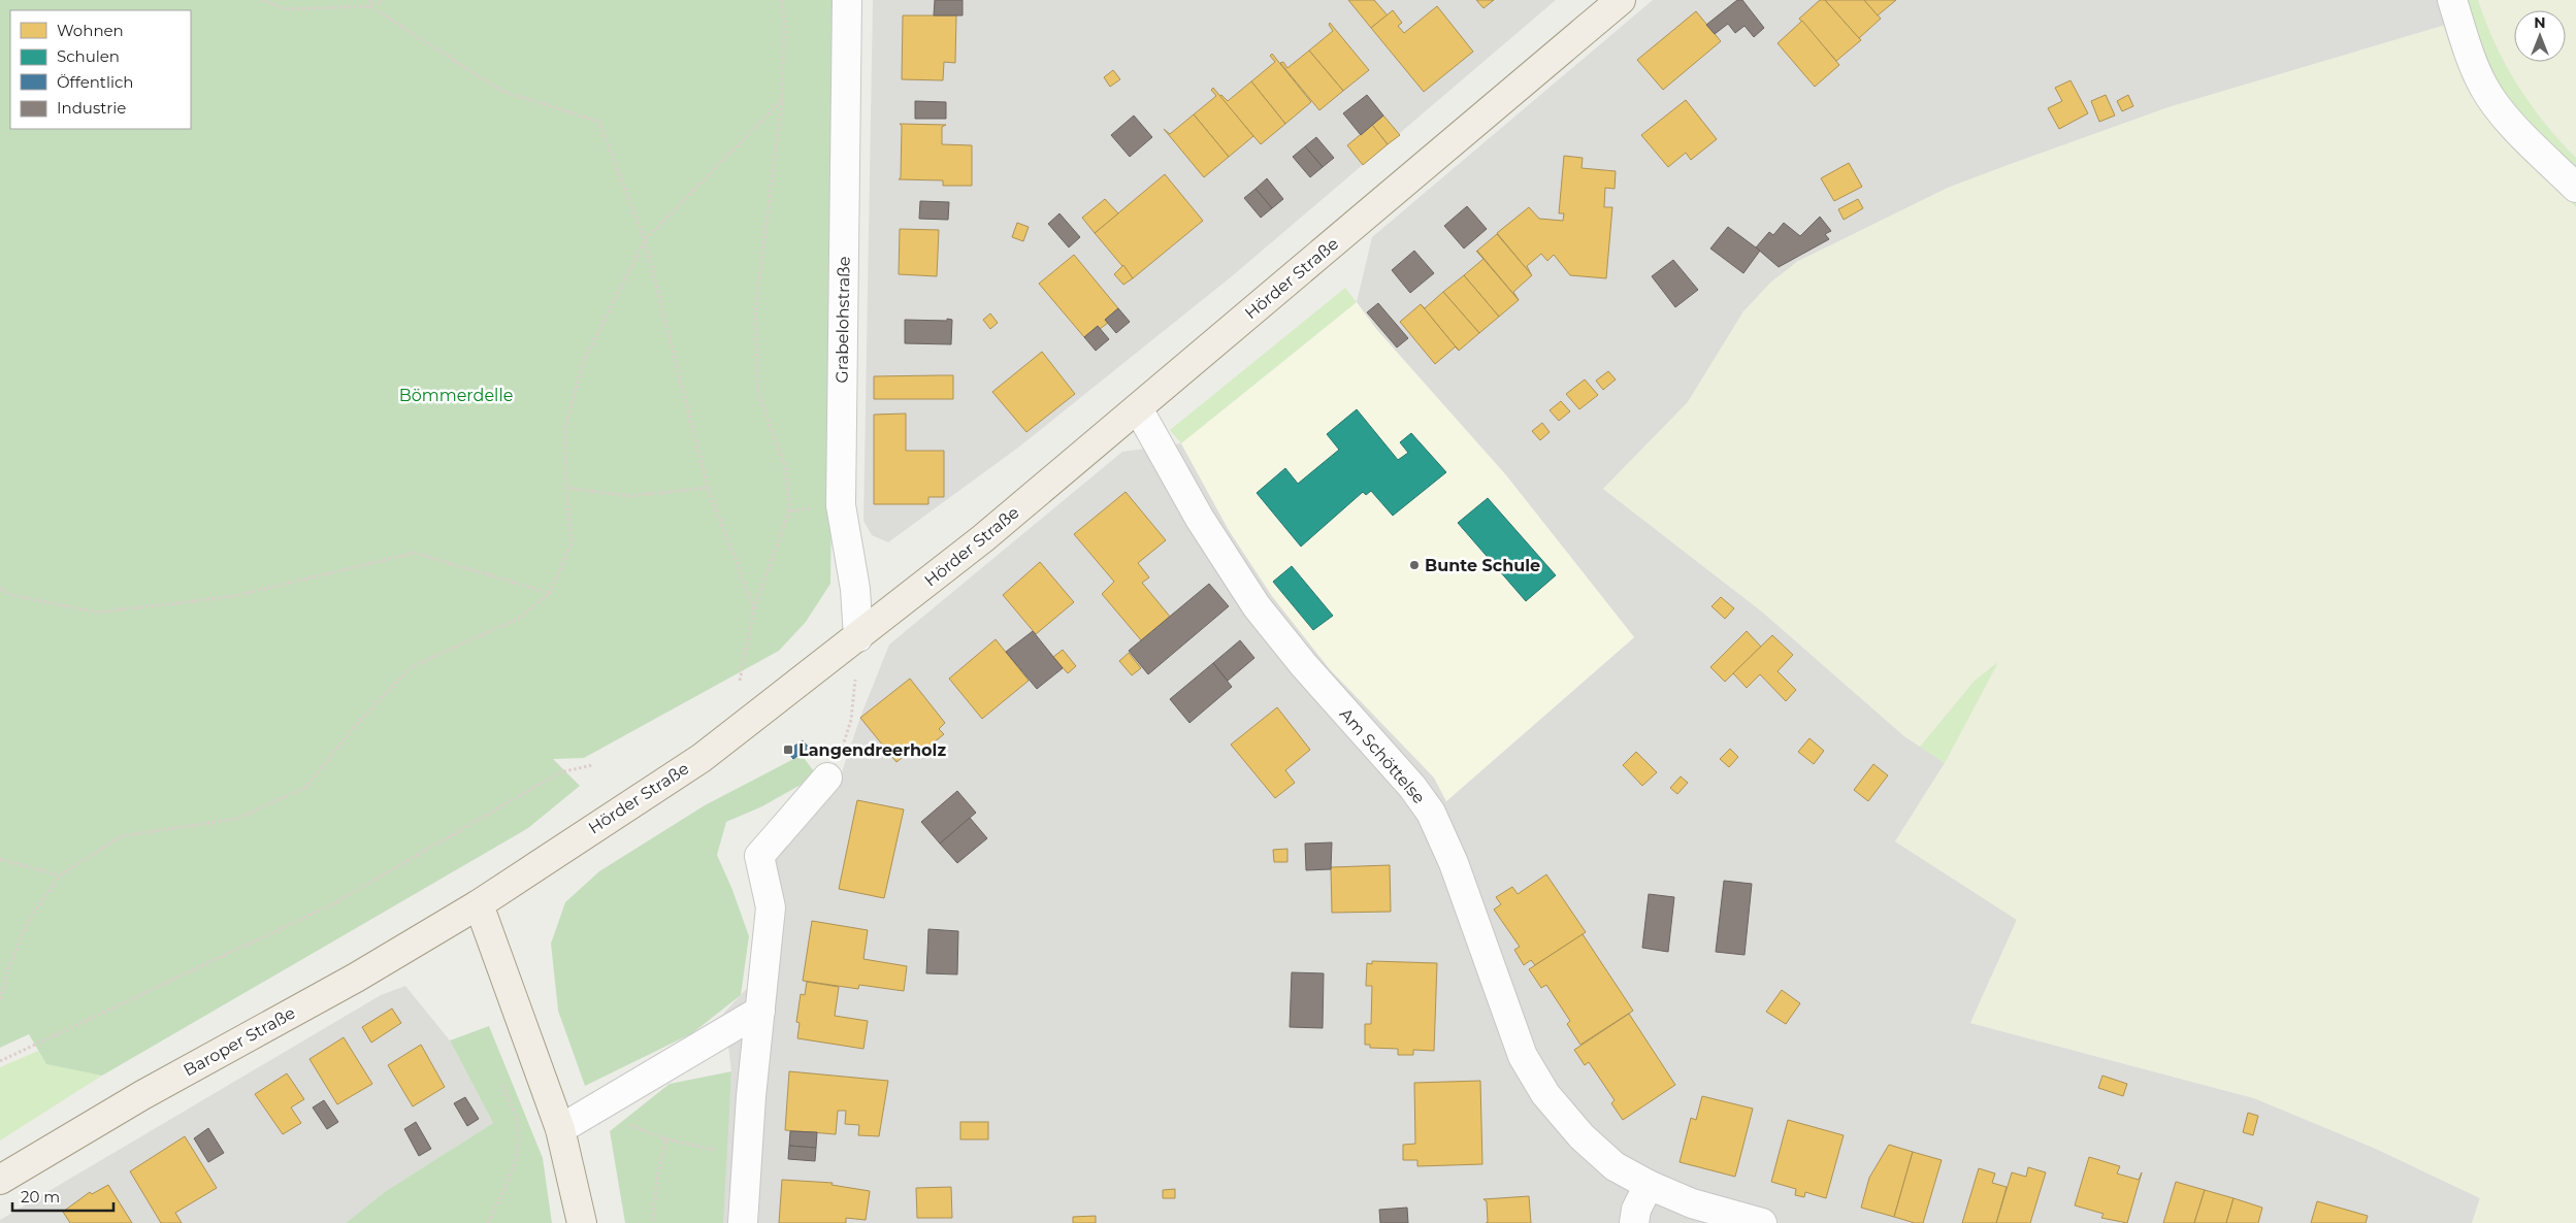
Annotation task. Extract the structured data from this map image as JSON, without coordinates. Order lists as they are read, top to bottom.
{
  "streets": {
    "main road": ["Hörder Straße", "Baroper Straße"],
    "street": ["Grabelohstraße", "Am Schöttelse"]
  },
  "crossings": [
    ["Hörder Straße", "Grabelohstraße"],
    ["Hörder Straße", "Am Schöttelse"],
    ["Hörder Straße", "Baroper Straße"]
  ],
  "parks": ["Bömmerdelle"],
  "places": {
    "other": ["Bunte Schule"],
    "transit": ["Langendreerholz"]
  },
  "legend": [
    "Wohnen",
    "Schulen",
    "Öffentlich",
    "Industrie"
  ],
  "scale_bar": "20 m",
  "north": "top"
}
